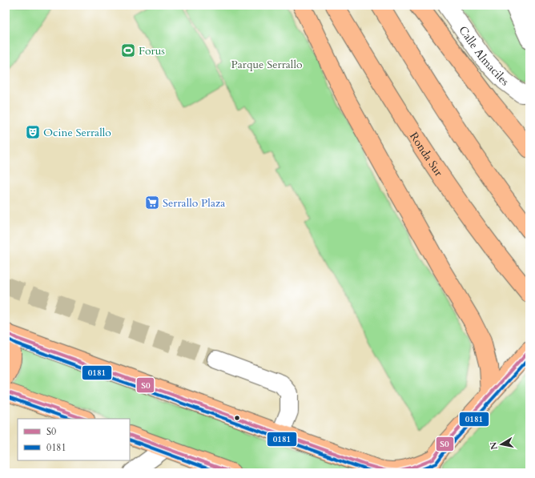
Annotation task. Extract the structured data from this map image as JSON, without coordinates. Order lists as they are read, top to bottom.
{
  "streets": {
    "main road": ["Ronda Sur"],
    "street": ["Calle Almaciles"]
  },
  "parks": ["Parque Serrallo"],
  "places": {
    "sports": ["Forus"],
    "theatre": ["Ocine Serrallo"],
    "supermarket": ["Serrallo Plaza"]
  },
  "lines": ["transit line S0", "transit line 0181"],
  "legend": ["S0", "0181"],
  "north": "left"
}
